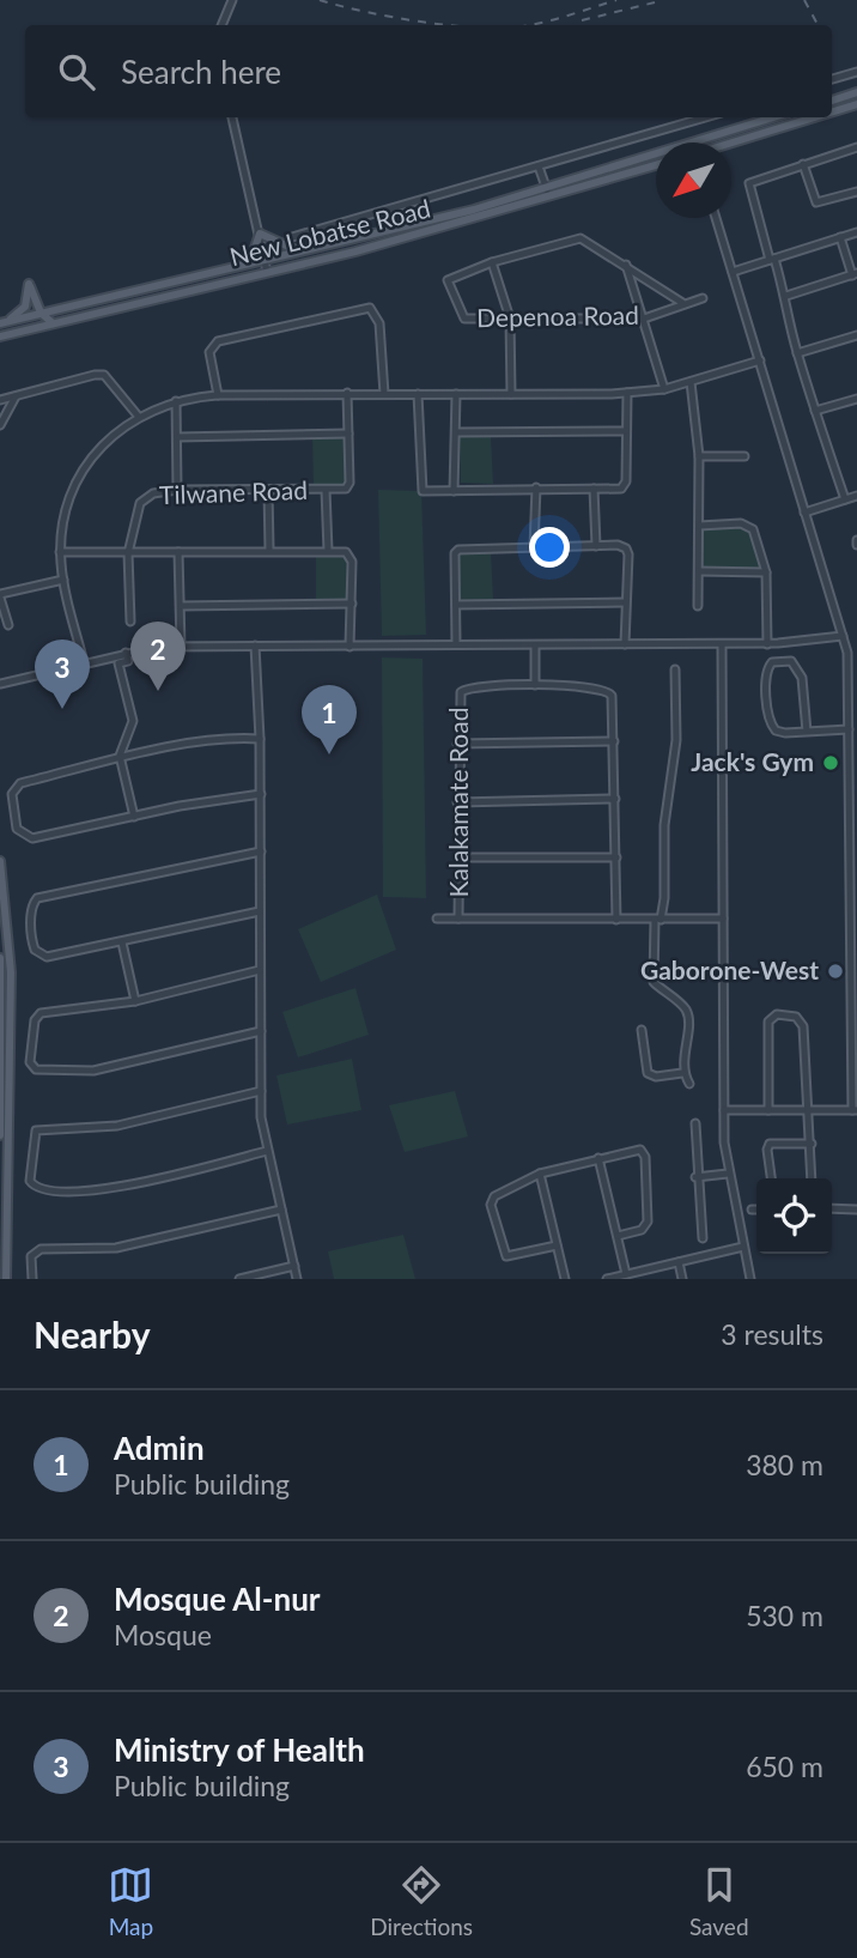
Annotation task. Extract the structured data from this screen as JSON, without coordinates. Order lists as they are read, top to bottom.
{
  "streets": {
    "main road": ["New Lobatse Road"],
    "street": ["Depenoa Road", "Tilwane Road", "Kalakamate Road"]
  },
  "places": ["Jack's Gym", "Gaborone-West"],
  "north": "bottom left",
  "page": {
    "search": "Search here",
    "pins": ["2", "3", "1"],
    "heading": ["Nearby", "3 results"],
    "list": [
      {
        "mark": "1",
        "name": "Admin",
        "note": "Public building",
        "value": "380 m"
      },
      {
        "mark": "2",
        "name": "Mosque Al-nur",
        "note": "Mosque",
        "value": "530 m"
      },
      {
        "mark": "3",
        "name": "Ministry of Health",
        "note": "Public building",
        "value": "650 m"
      }
    ],
    "nav": ["Map", "Directions", "Saved"]
  }
}
